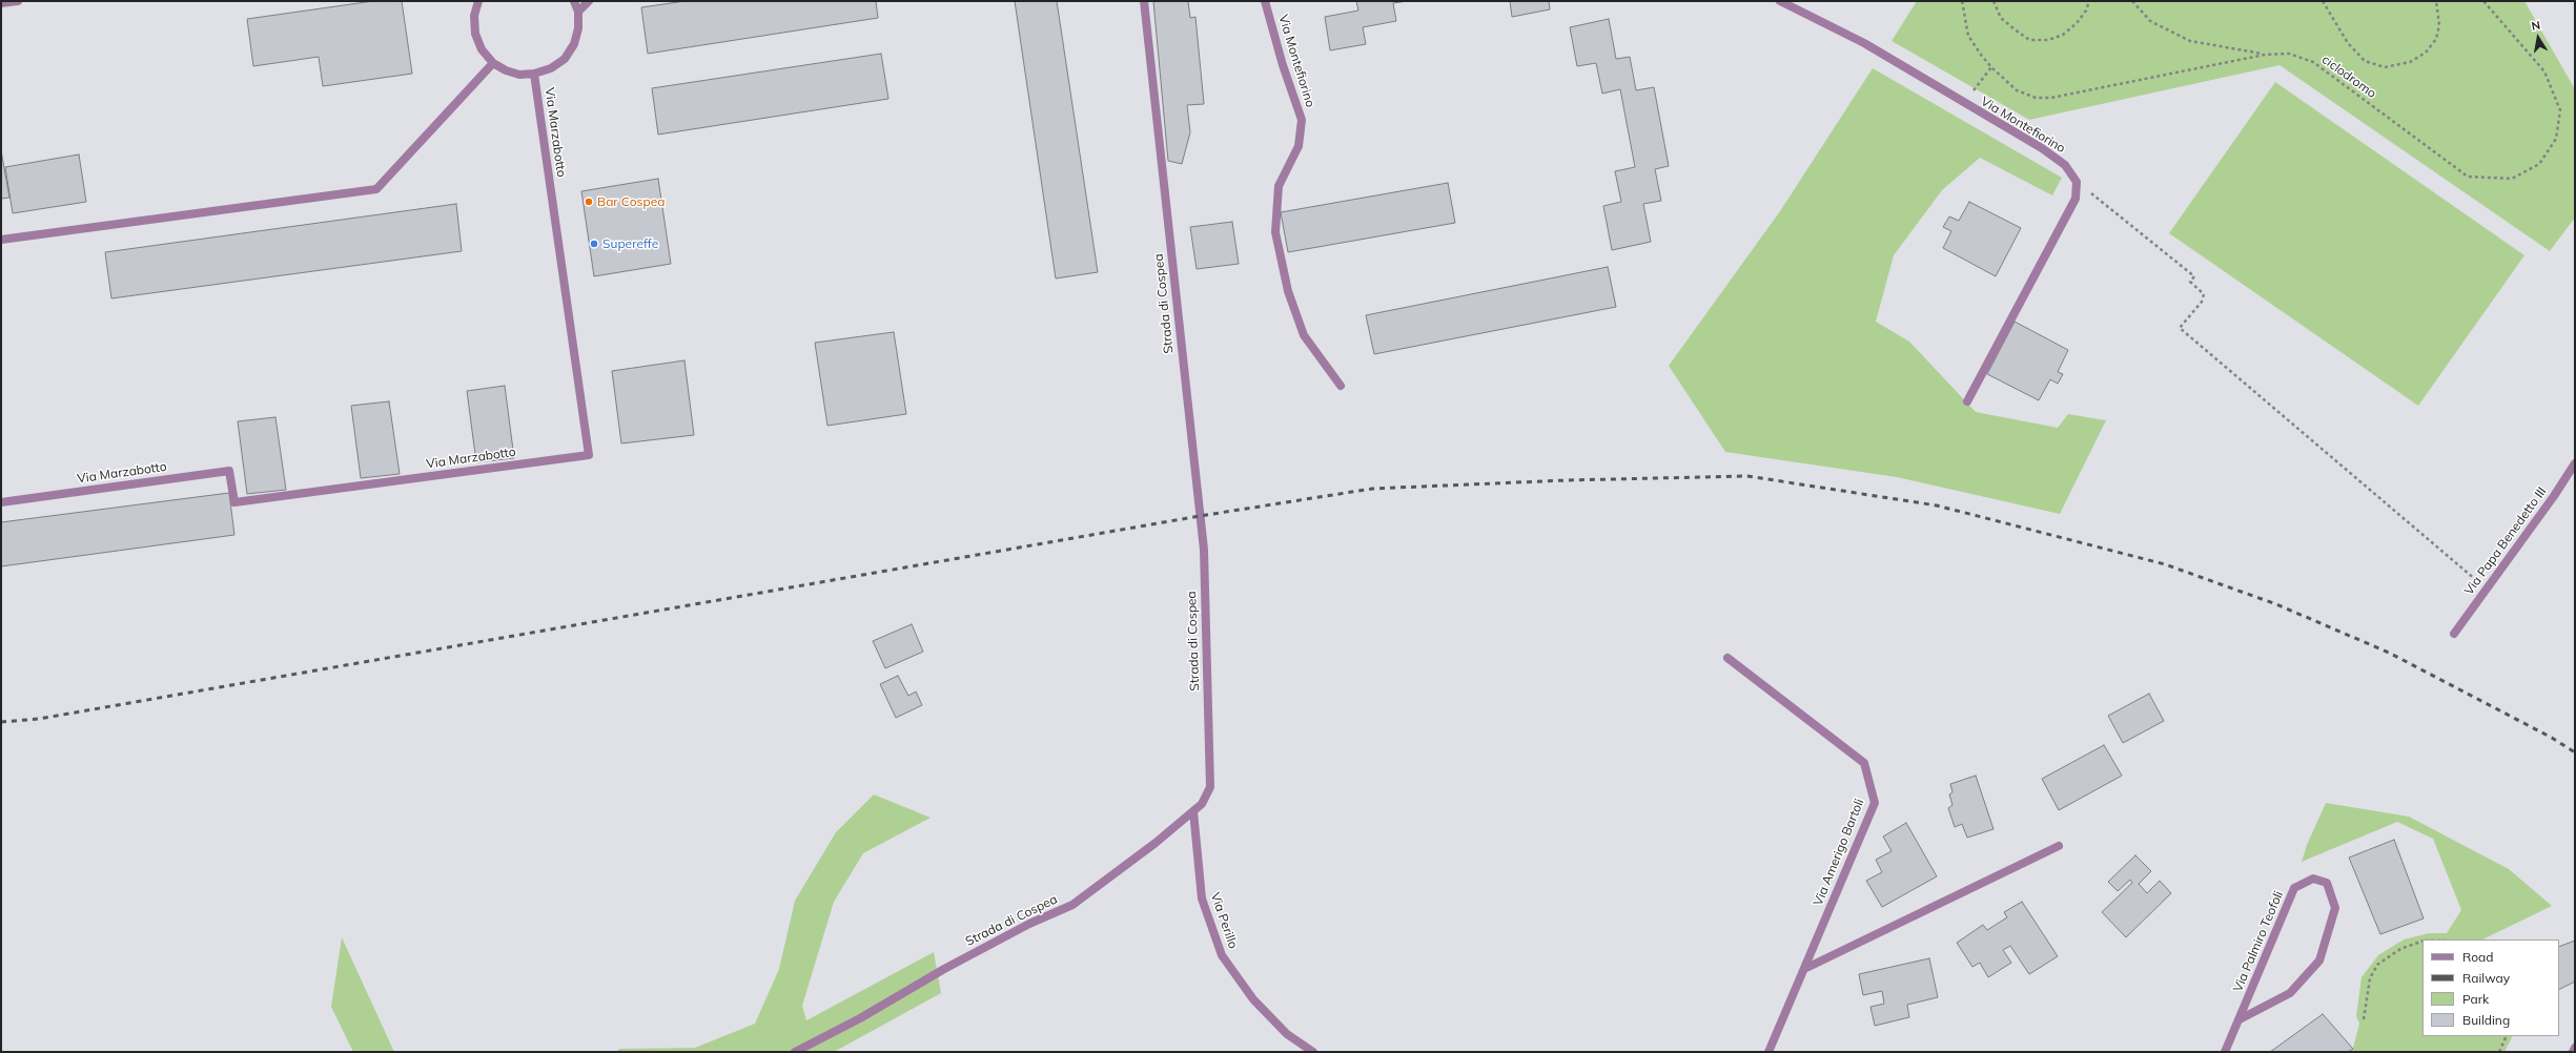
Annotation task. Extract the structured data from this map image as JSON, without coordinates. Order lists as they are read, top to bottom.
{
  "streets": {
    "street": [
      "Via Montefiorino",
      "Via Marzabotto",
      "Strada di Cospea",
      "Via Papa Benedetto III",
      "Via Amerigo Bartoli",
      "Via Perillo",
      "Via Palmiro Teofoli"
    ],
    "path": ["ciclodromo"]
  },
  "crossings": [
    ["Strada di Cospea", "Via Perillo"]
  ],
  "places": ["Bar Cospea", "Supereffe"],
  "legend": [
    "Road",
    "Railway",
    "Park",
    "Building"
  ],
  "north": "top"
}
